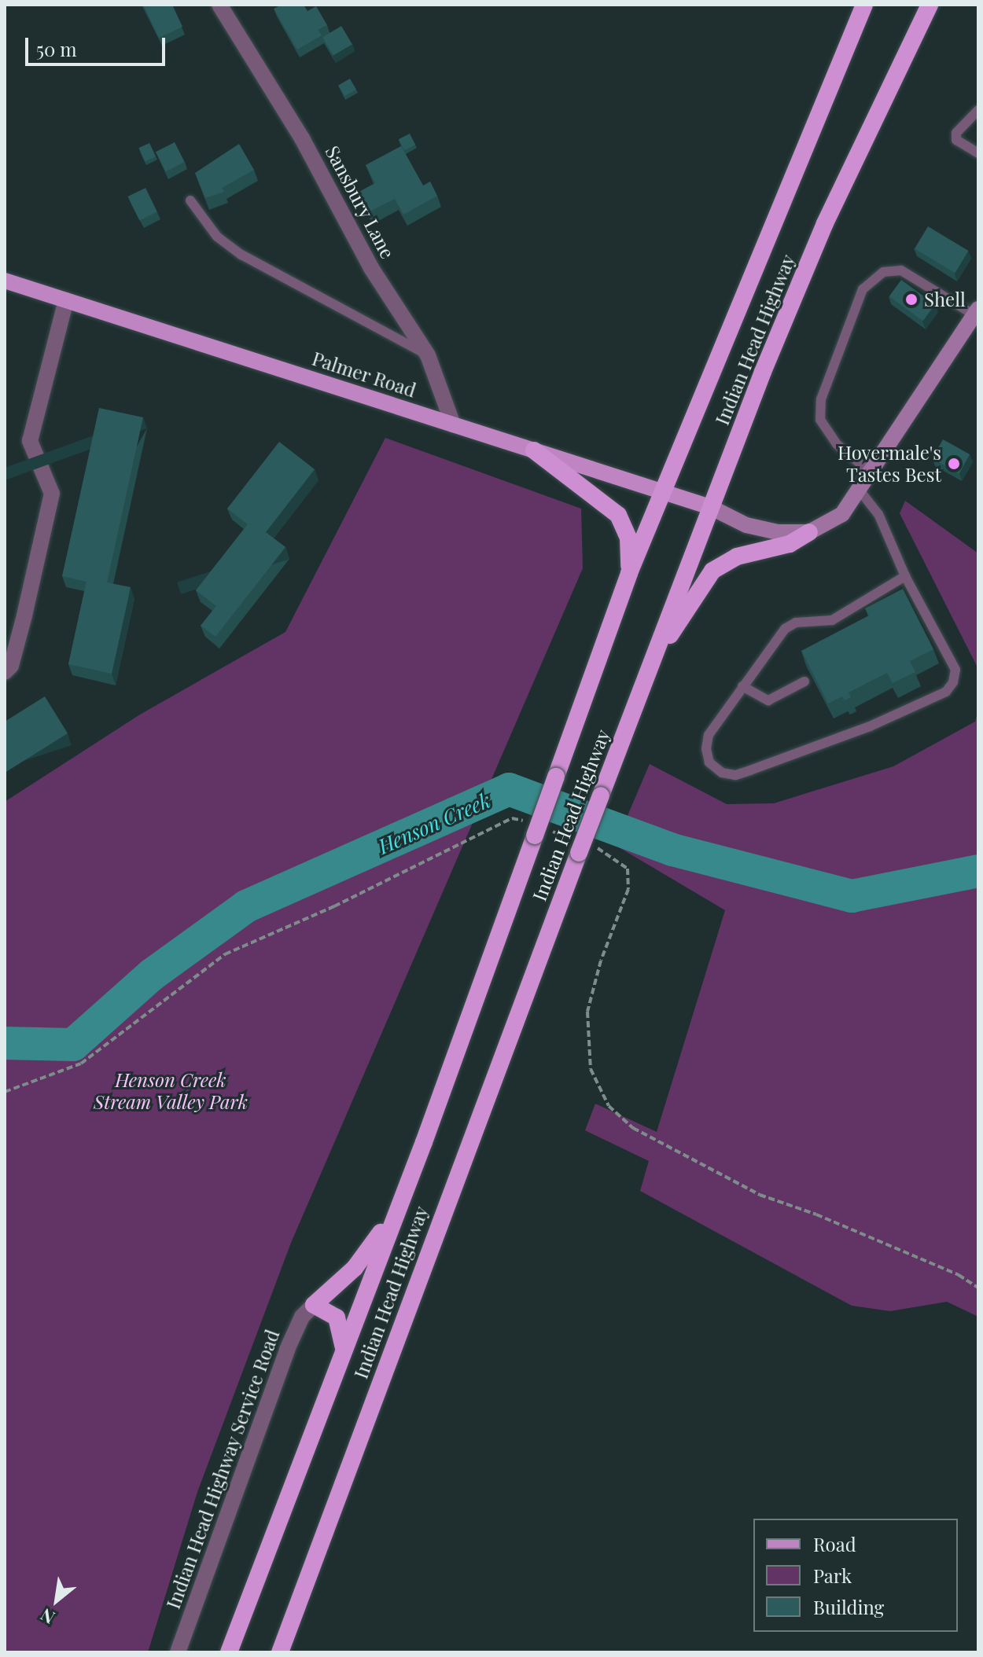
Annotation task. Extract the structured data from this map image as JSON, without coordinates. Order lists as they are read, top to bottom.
{
  "streets": {
    "highway": ["Indian Head Highway"],
    "main road": ["Palmer Road"],
    "street": ["Sansbury Lane", "Indian Head Highway Service Road"]
  },
  "crossings": [
    ["Sansbury Lane", "Palmer Road"],
    ["Indian Head Highway", "Palmer Road"]
  ],
  "water": ["Henson Creek"],
  "parks": ["Henson Creek Stream Valley Park"],
  "places": ["Shell", "Hovermale's Tastes Best"],
  "legend": ["Road", "Park", "Building"],
  "scale_bar": "50 m",
  "north": "bottom left"
}
